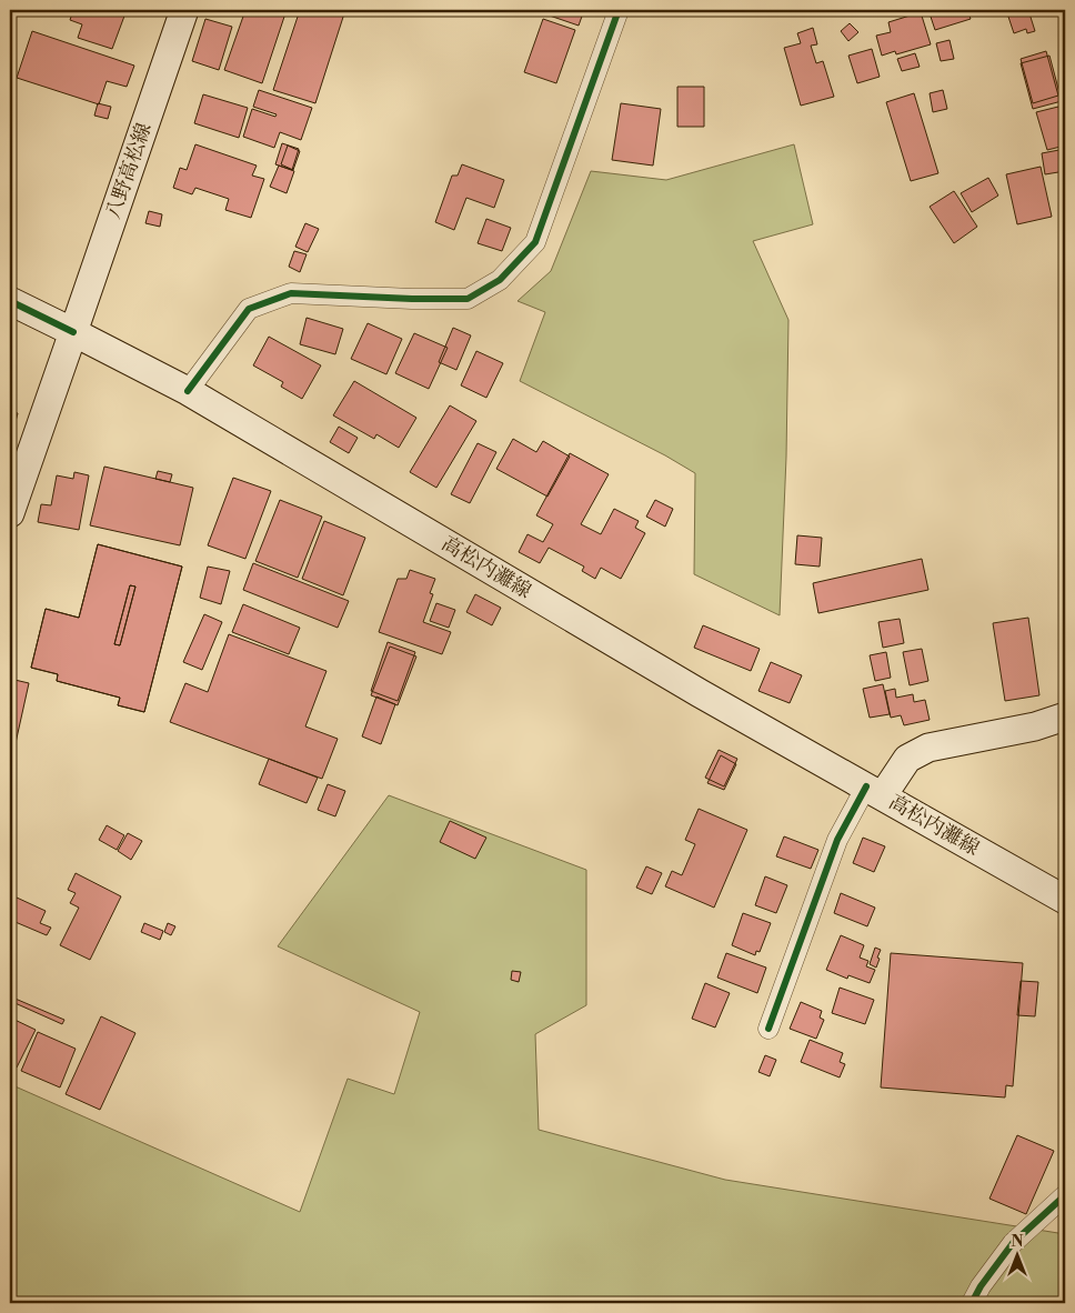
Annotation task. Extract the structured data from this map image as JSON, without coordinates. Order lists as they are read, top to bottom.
{
  "streets": {
    "main road": ["八野高松線", "高松内灘線"]
  },
  "crossings": [
    ["八野高松線", "高松内灘線"]
  ],
  "north": "top"
}
